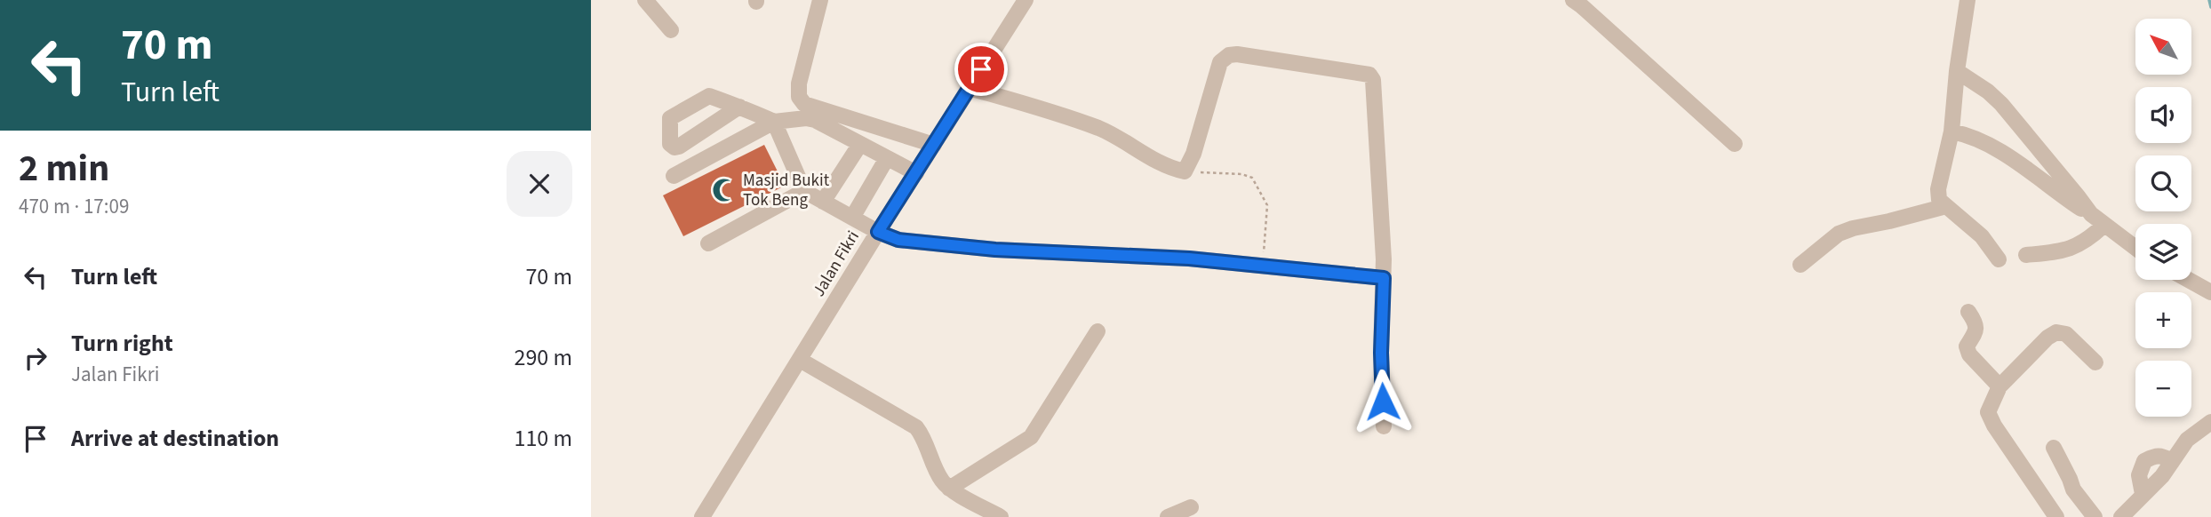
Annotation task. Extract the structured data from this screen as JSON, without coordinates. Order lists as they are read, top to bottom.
{
  "streets": {
    "street": ["Jalan Fikri"]
  },
  "places": {
    "mosque": ["Masjid Bukit Tok Beng"]
  },
  "north": "top left",
  "page": {
    "turn": ["70 m", "Turn left"],
    "map_buttons": ["+", "−"],
    "heading": ["2 min", "470 m · 17:09"],
    "list": [
      {
        "name": "Turn left",
        "value": "70 m"
      },
      {
        "name": "Turn right",
        "note": "Jalan Fikri",
        "value": "290 m"
      },
      {
        "name": "Arrive at destination",
        "value": "110 m"
      }
    ]
  }
}
